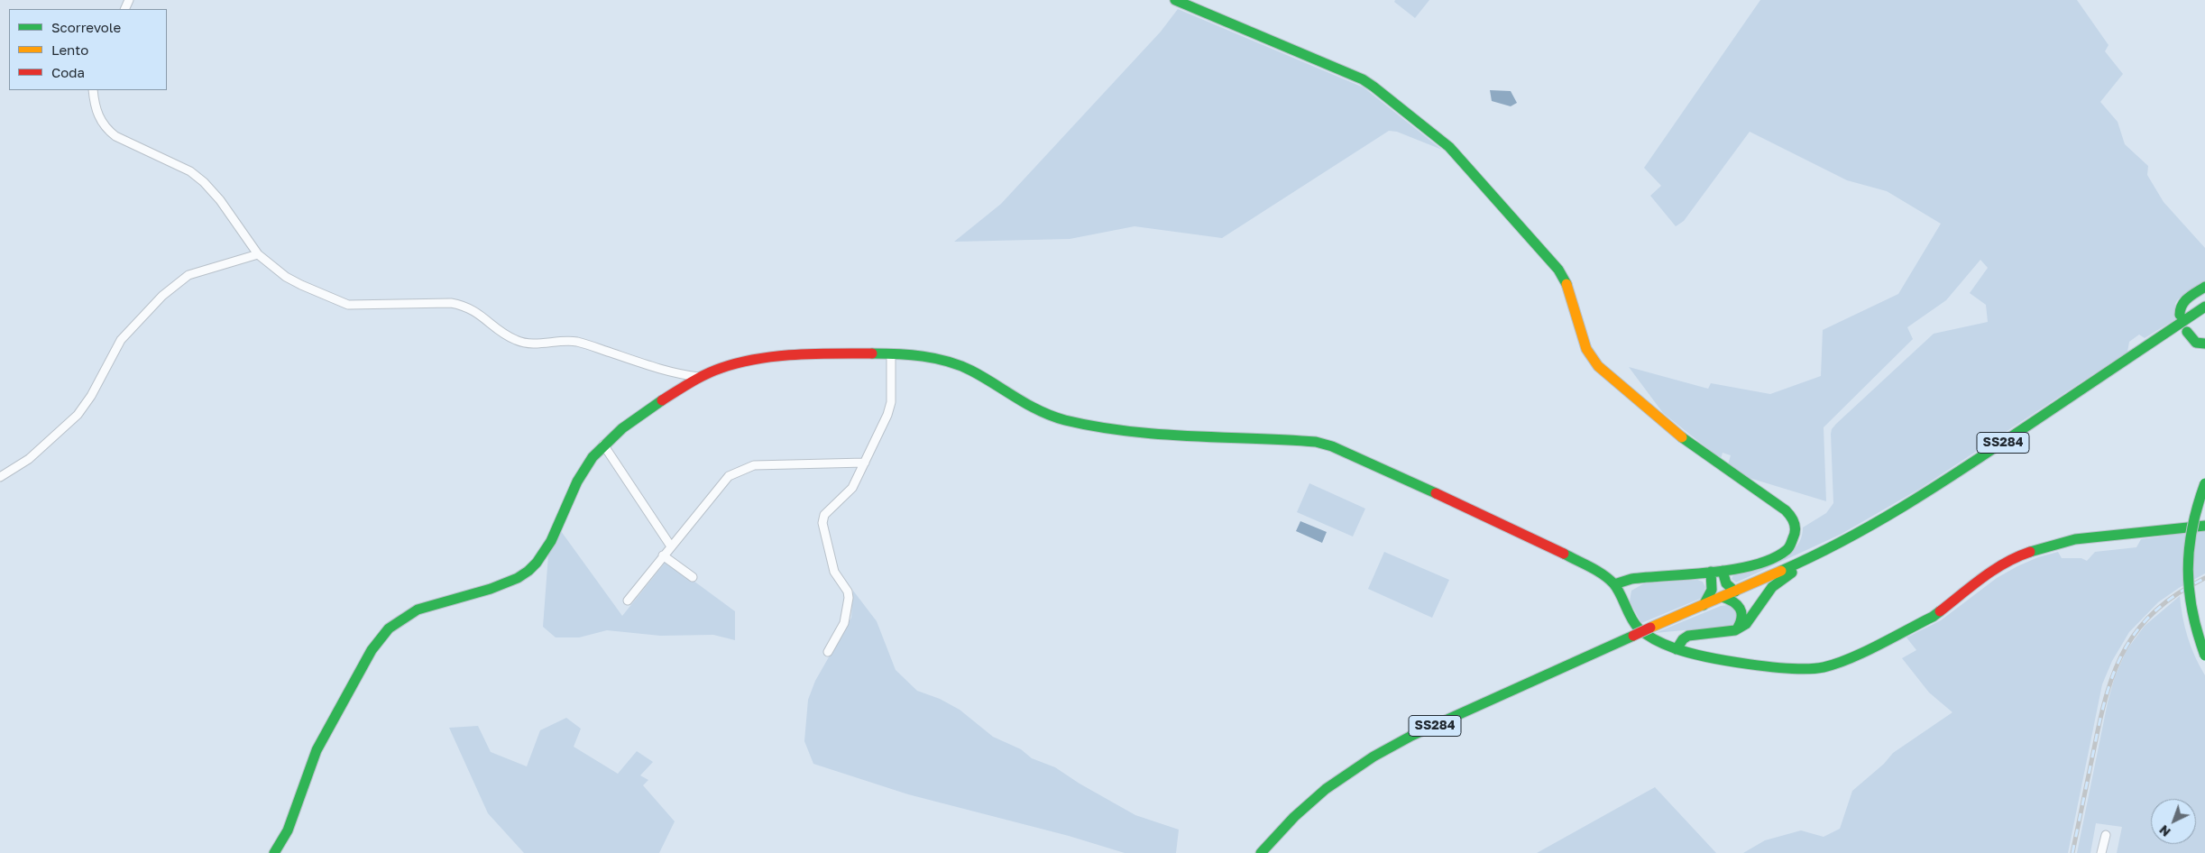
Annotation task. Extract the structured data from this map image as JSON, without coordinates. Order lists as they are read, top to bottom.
{
  "streets": {
    "street": ["SS284"]
  },
  "legend": ["Scorrevole", "Lento", "Coda"],
  "north": "bottom left"
}
